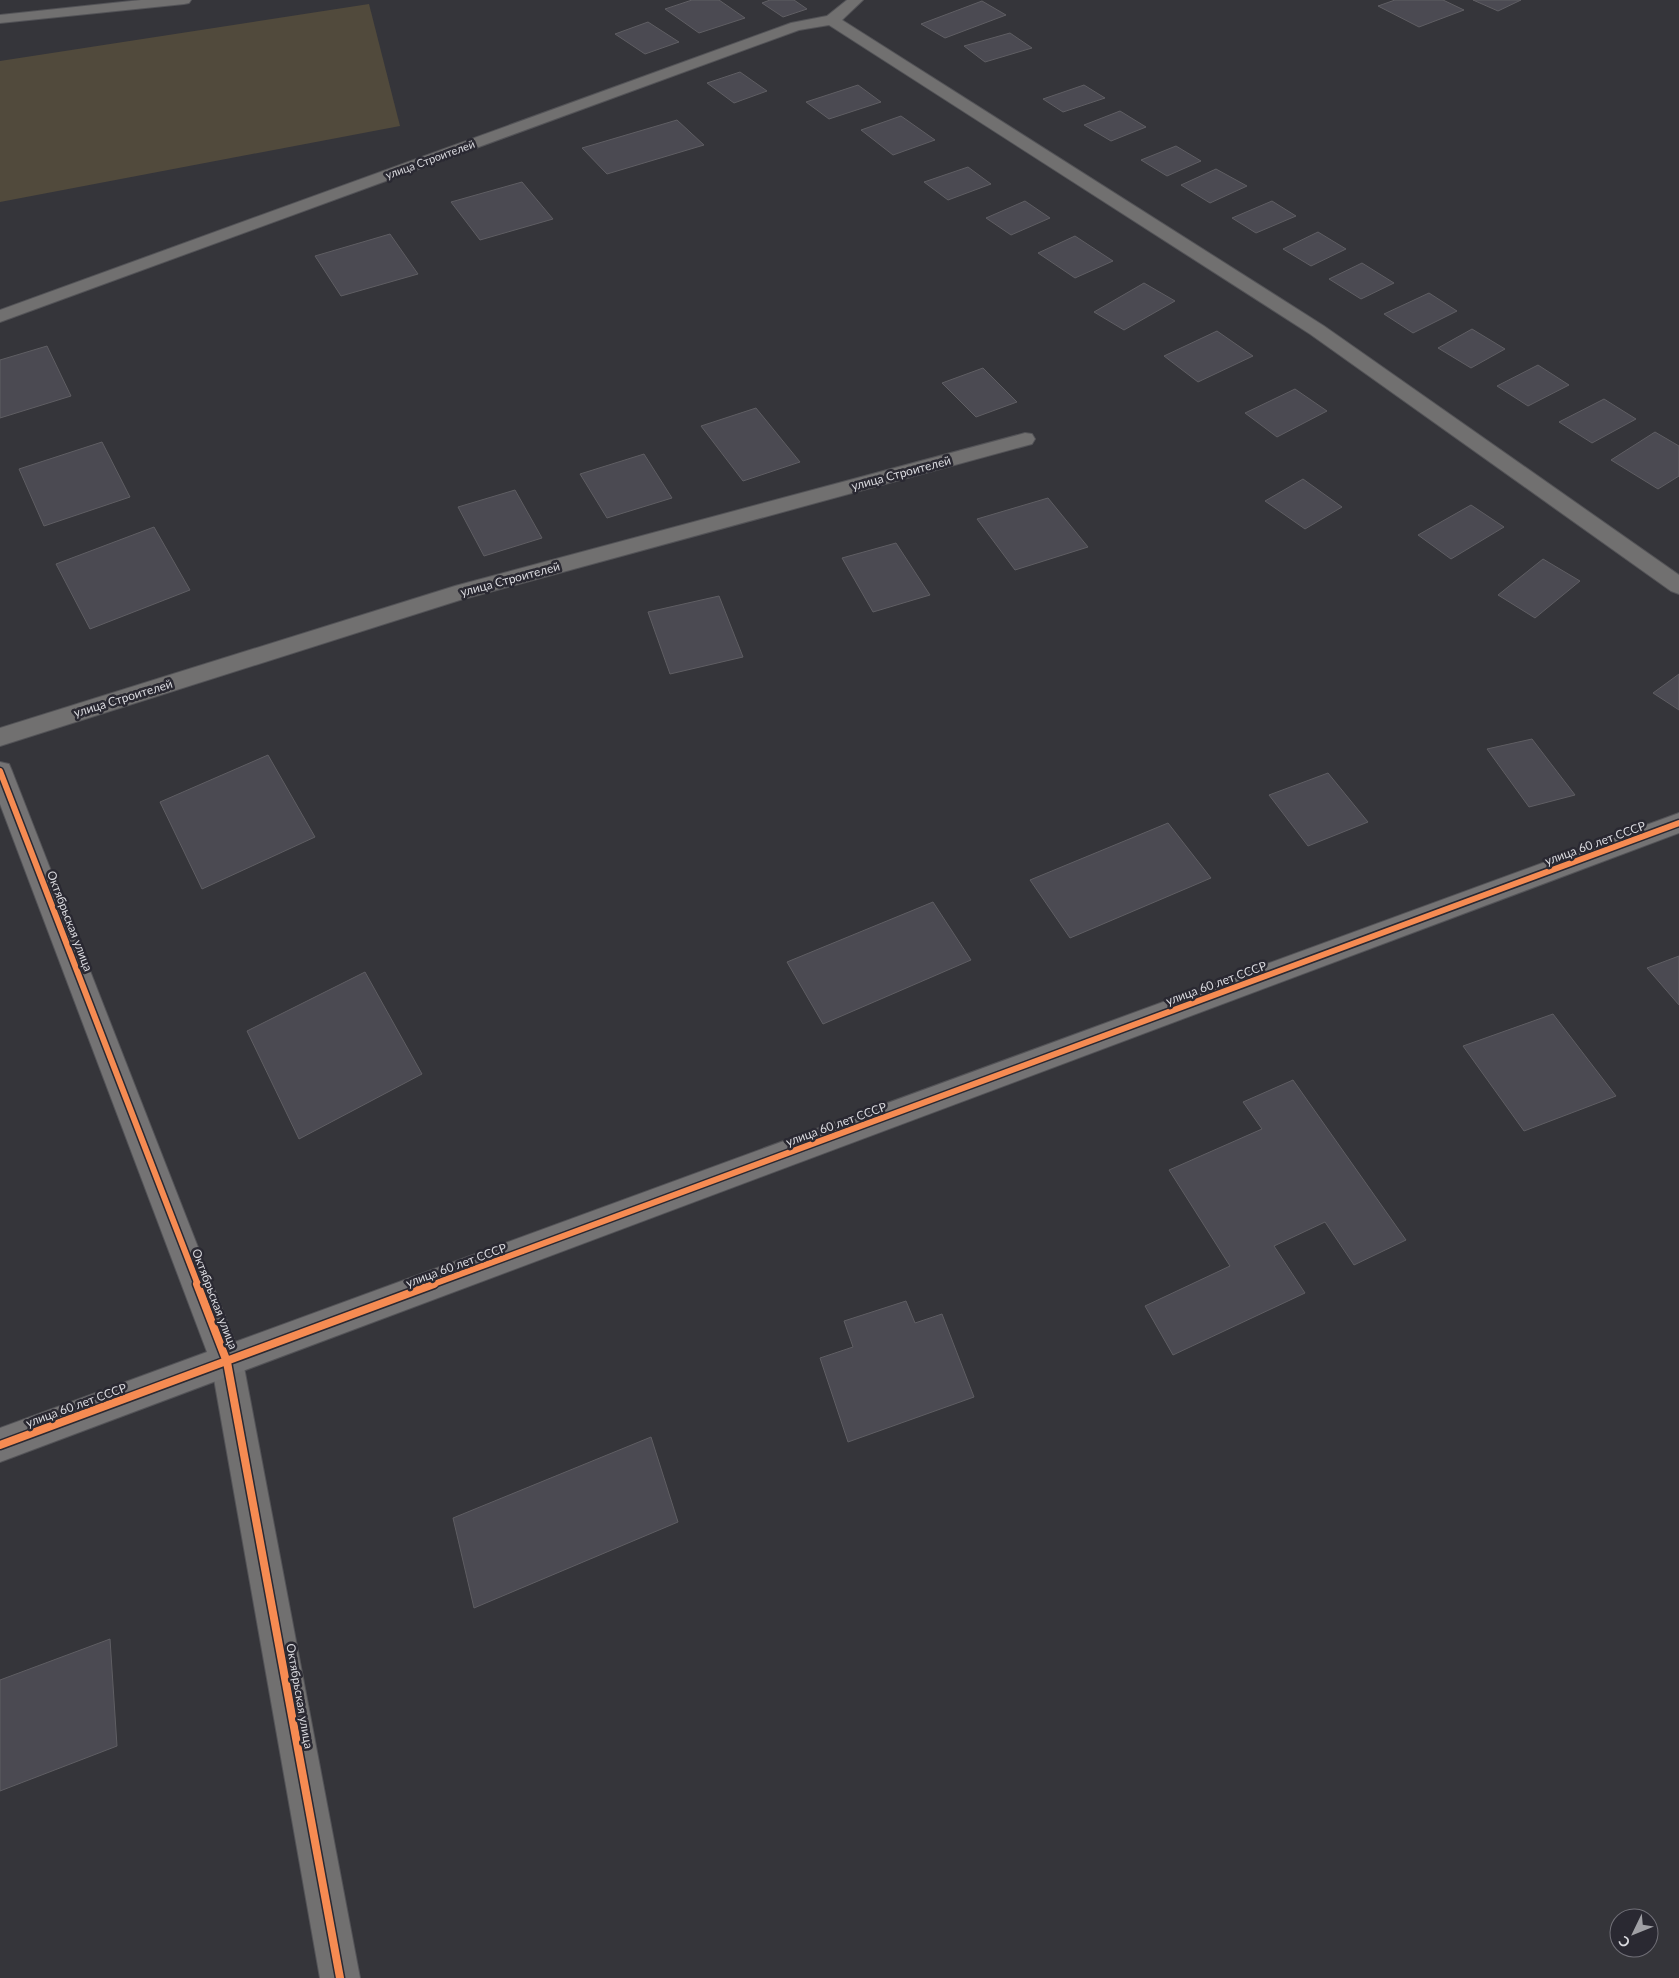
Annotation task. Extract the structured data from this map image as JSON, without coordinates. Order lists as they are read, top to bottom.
{
  "streets": {
    "street": ["улица Строителей", "улица 60 лет СССР", "Октябрьская улица"]
  },
  "crossings": [
    ["улица 60 лет СССР", "Октябрьская улица"]
  ],
  "north": "bottom left"
}
